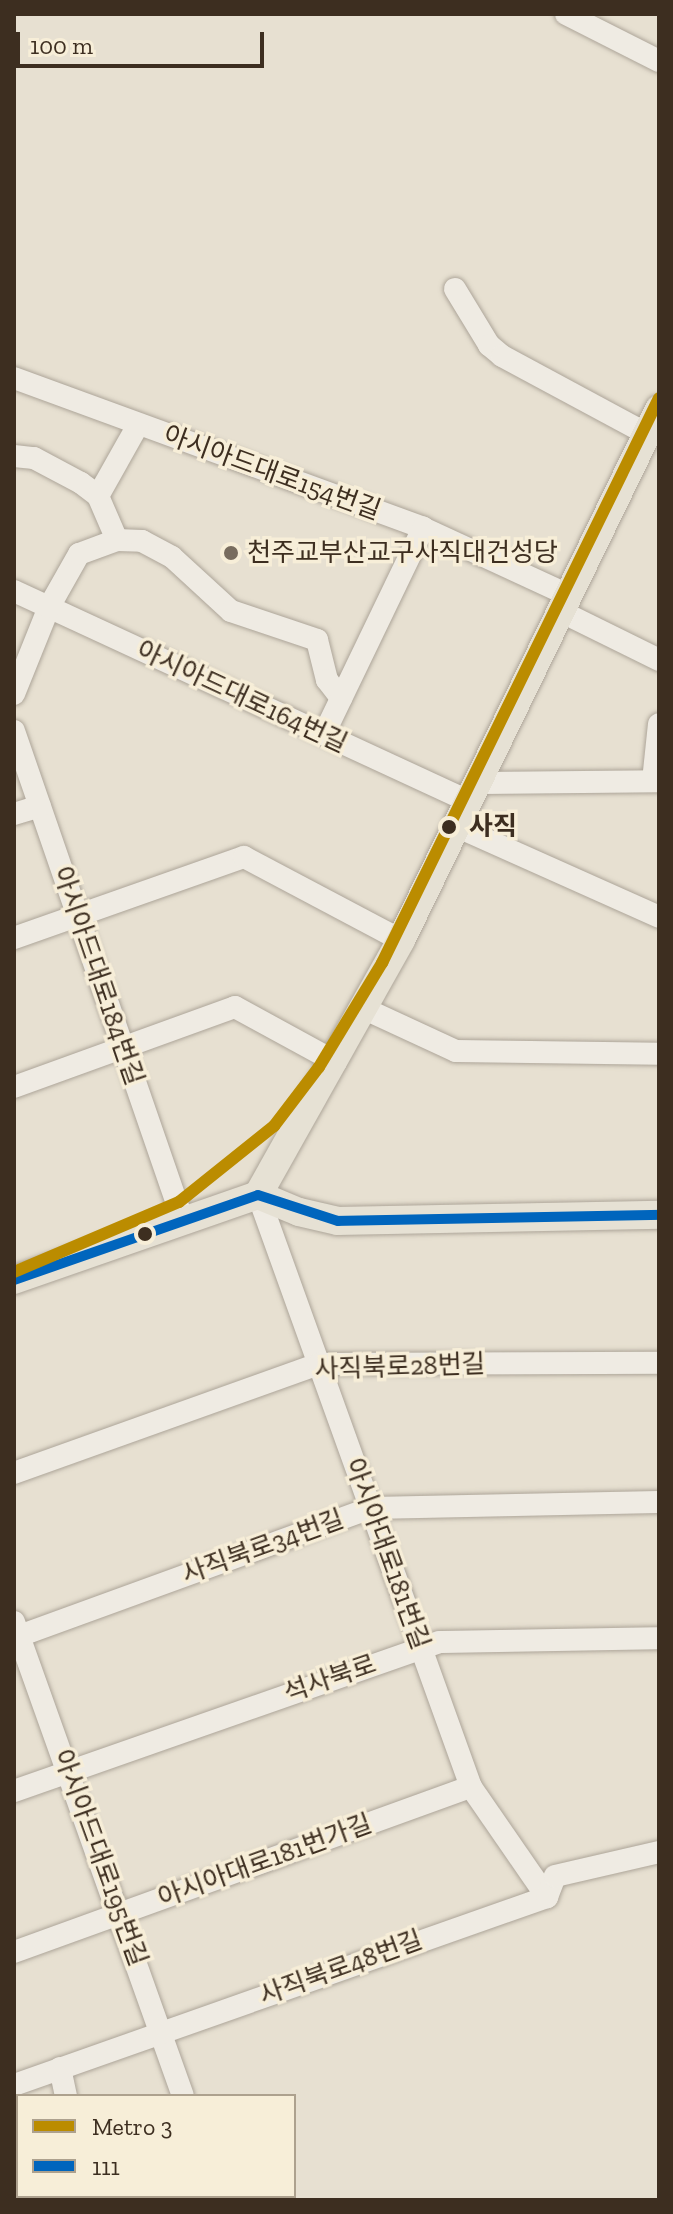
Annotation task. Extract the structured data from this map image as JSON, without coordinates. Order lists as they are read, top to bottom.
{
  "streets": {
    "street": [
      "아시아드대로154번길",
      "아시아드대로164번길",
      "아시아드대로184번길",
      "사직북로28번길",
      "사직북로34번길",
      "아시아대로181번길",
      "석사북로",
      "아시아드대로195번길",
      "아시아대로181번가길",
      "사직북로48번길"
    ]
  },
  "crossings": [
    ["사직북로28번길", "아시아대로181번길"],
    ["사직북로34번길", "아시아대로181번길"],
    ["사직북로34번길", "아시아드대로195번길"],
    ["아시아대로181번길", "석사북로"],
    ["아시아대로181번길", "아시아대로181번가길"],
    ["아시아대로181번길", "사직북로48번길"],
    ["석사북로", "아시아드대로195번길"],
    ["아시아드대로195번길", "아시아대로181번가길"],
    ["아시아드대로195번길", "사직북로48번길"]
  ],
  "places": ["천주교부산교구사직대건성당", "사직"],
  "lines": ["metro line 3", "transit line 111"],
  "legend": ["Metro 3", "111"],
  "scale_bar": "100 m"
}
